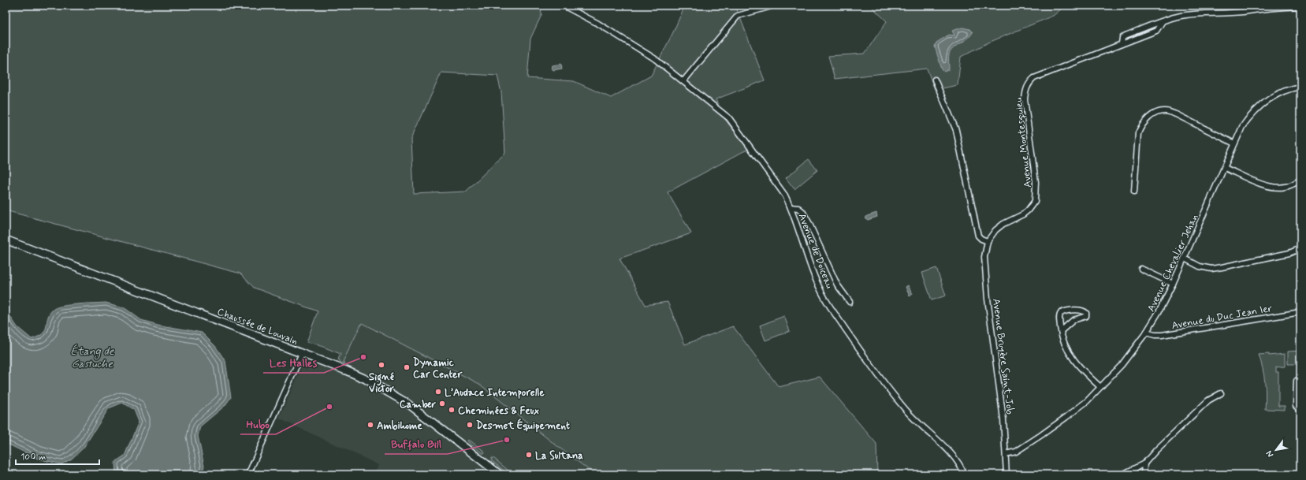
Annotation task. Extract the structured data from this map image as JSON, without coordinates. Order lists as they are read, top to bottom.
{
  "streets": {
    "main road": ["Chaussée de Louvain"],
    "street": [
      "Avenue Montesquieu",
      "Avenue de Doiceau",
      "Avenue Chevalier Jehan",
      "Avenue du Duc Jean Ier",
      "Avenue Bruyère Saint-Job"
    ]
  },
  "crossings": [
    ["Avenue Montesquieu", "Avenue Bruyère Saint-Job"],
    ["Avenue Chevalier Jehan", "Avenue du Duc Jean Ier"],
    ["Avenue Chevalier Jehan", "Avenue Bruyère Saint-Job"]
  ],
  "water": ["Étang de Gastuche"],
  "places": [
    "Les Halles",
    "Signé Victor",
    "Dynamic Car Center",
    "L’Audace Intemporelle",
    "Camber",
    "Hubo",
    "Cheminées & Feux",
    "Ambihome",
    "Desmet Équipement",
    "Buffalo Bill",
    "La Sultana"
  ],
  "scale_bar": "100 m",
  "north": "bottom left"
}
